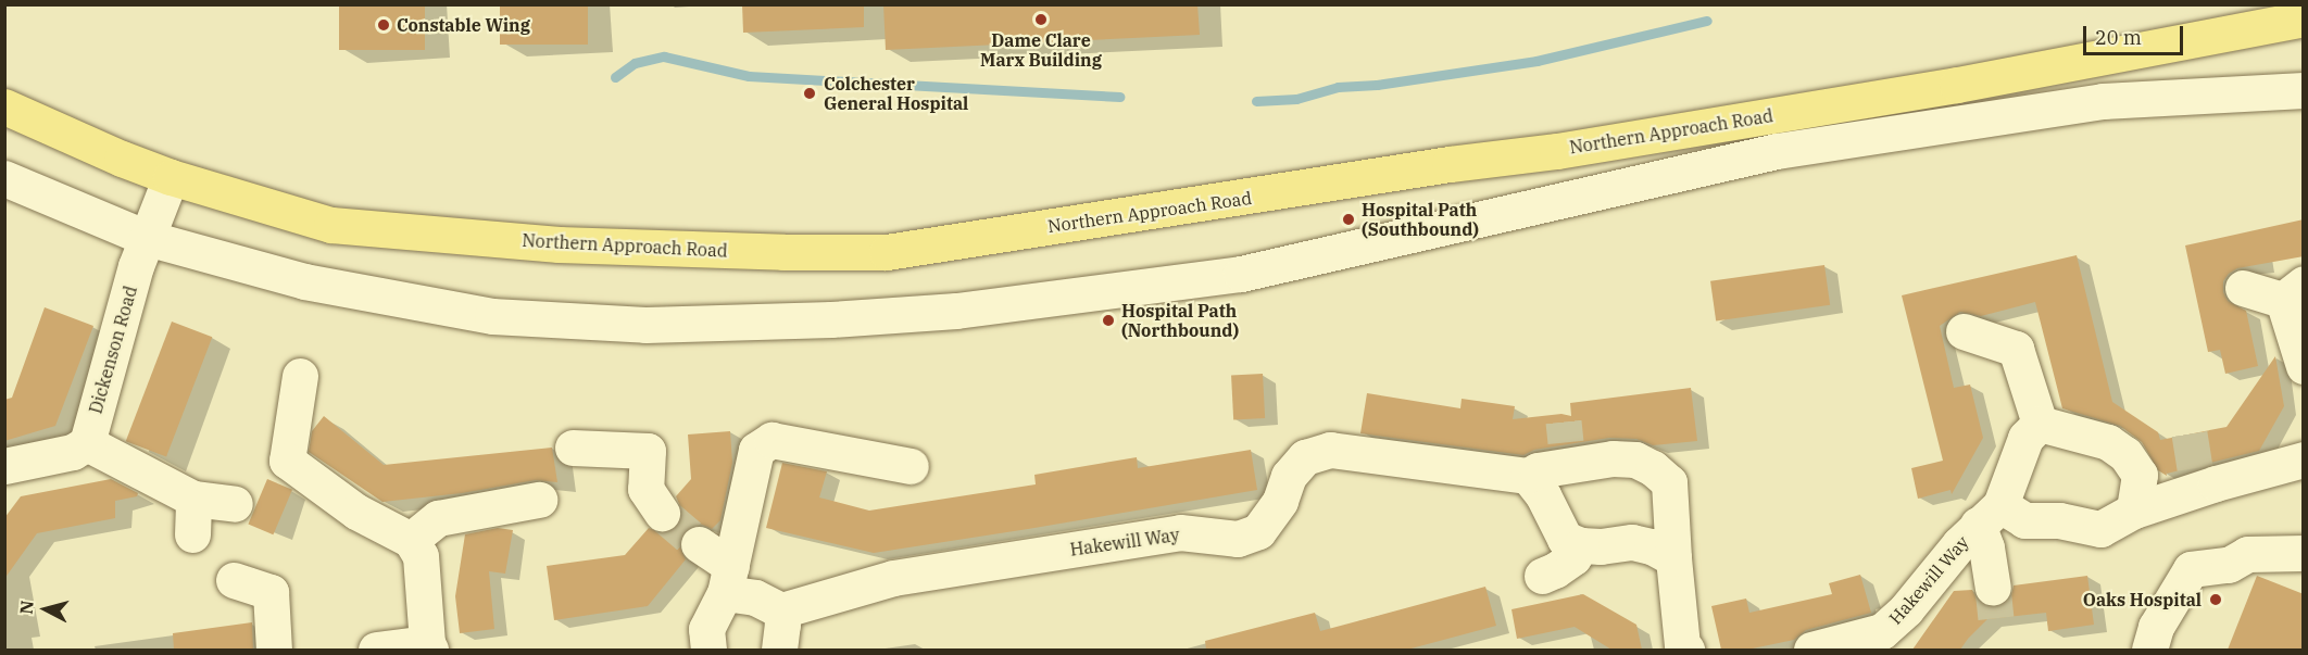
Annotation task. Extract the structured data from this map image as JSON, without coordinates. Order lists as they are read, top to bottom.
{
  "streets": {
    "main road": ["Northern Approach Road"],
    "street": ["Dickenson Road", "Hakewill Way"]
  },
  "crossings": [
    ["Northern Approach Road", "Dickenson Road"]
  ],
  "places": [
    "Dame Clare Marx Building",
    "Constable Wing",
    "Colchester General Hospital",
    "Hospital Path (Southbound)",
    "Hospital Path (Northbound)",
    "Oaks Hospital"
  ],
  "scale_bar": "20 m",
  "north": "left"
}
